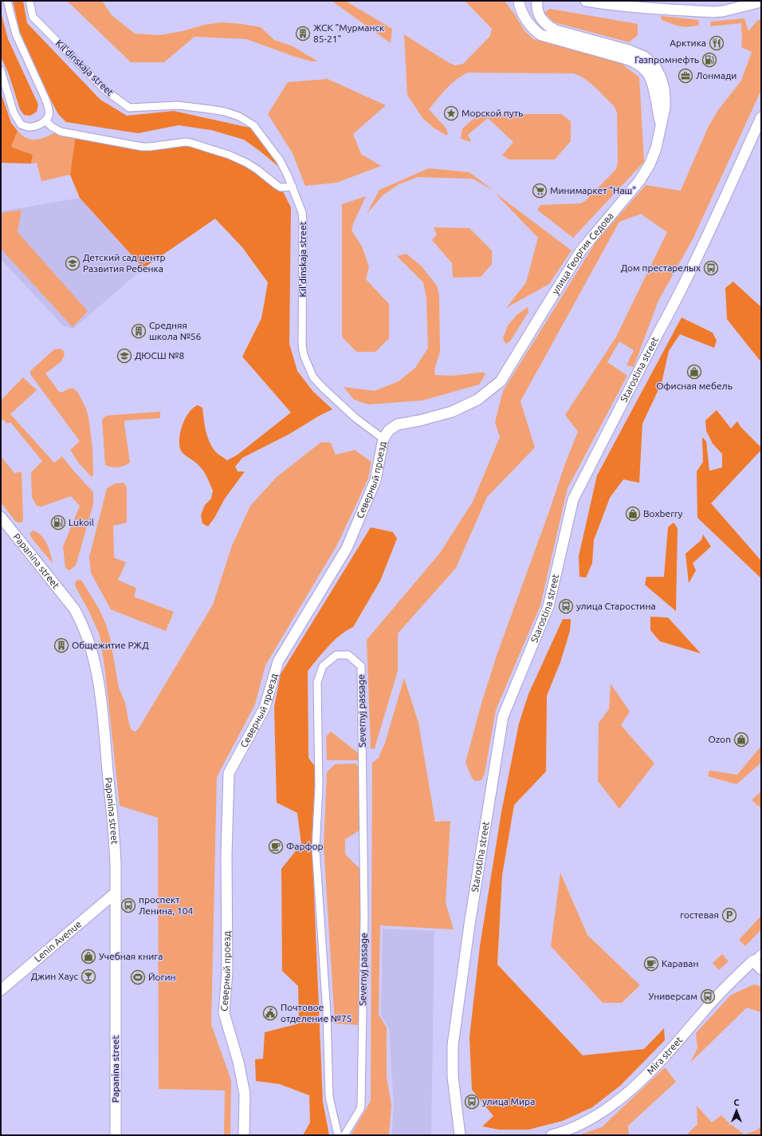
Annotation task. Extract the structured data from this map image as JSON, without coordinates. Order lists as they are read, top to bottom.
{
  "streets": {
    "street": [
      "Kil'dinskaja street",
      "улица Георгия Седова",
      "Starostina street",
      "Северный проезд",
      "Papanina street",
      "Severnyj passage",
      "Lenin Avenue",
      "Mira street"
    ]
  },
  "crossings": [
    ["Kil'dinskaja street", "Северный проезд"],
    ["улица Георгия Седова", "Северный проезд"],
    ["Papanina street", "Lenin Avenue"]
  ],
  "places": {
    "building": ["ЖСК \"Мурманск 85-21\"", "Средняя школа №56", "Общежитие РЖД"],
    "restaurant": ["Арктика"],
    "fuel station": ["Газпромнефть", "Lukoil"],
    "office": ["Лонмади"],
    "place": ["Морской путь"],
    "supermarket": ["Минимаркет \"Наш\""],
    "school or university": ["Детский сад центр Развития Ребенка", "ДЮСШ №8"],
    "bus stop": [
      "Дом престарелых",
      "улица Старостина",
      "проспект Ленина, 104",
      "Универсам",
      "улица Мира"
    ],
    "shop": [
      "Офисная мебель",
      "Boxberry",
      "Ozon",
      "Учебная книга"
    ],
    "cafe": ["Фарфор", "Караван"],
    "parking": ["гостевая"],
    "bar": ["Джин Хаус"],
    "sports": ["Йогин"],
    "public building": ["Почтовое отделение №75"]
  },
  "north": "top"
}
